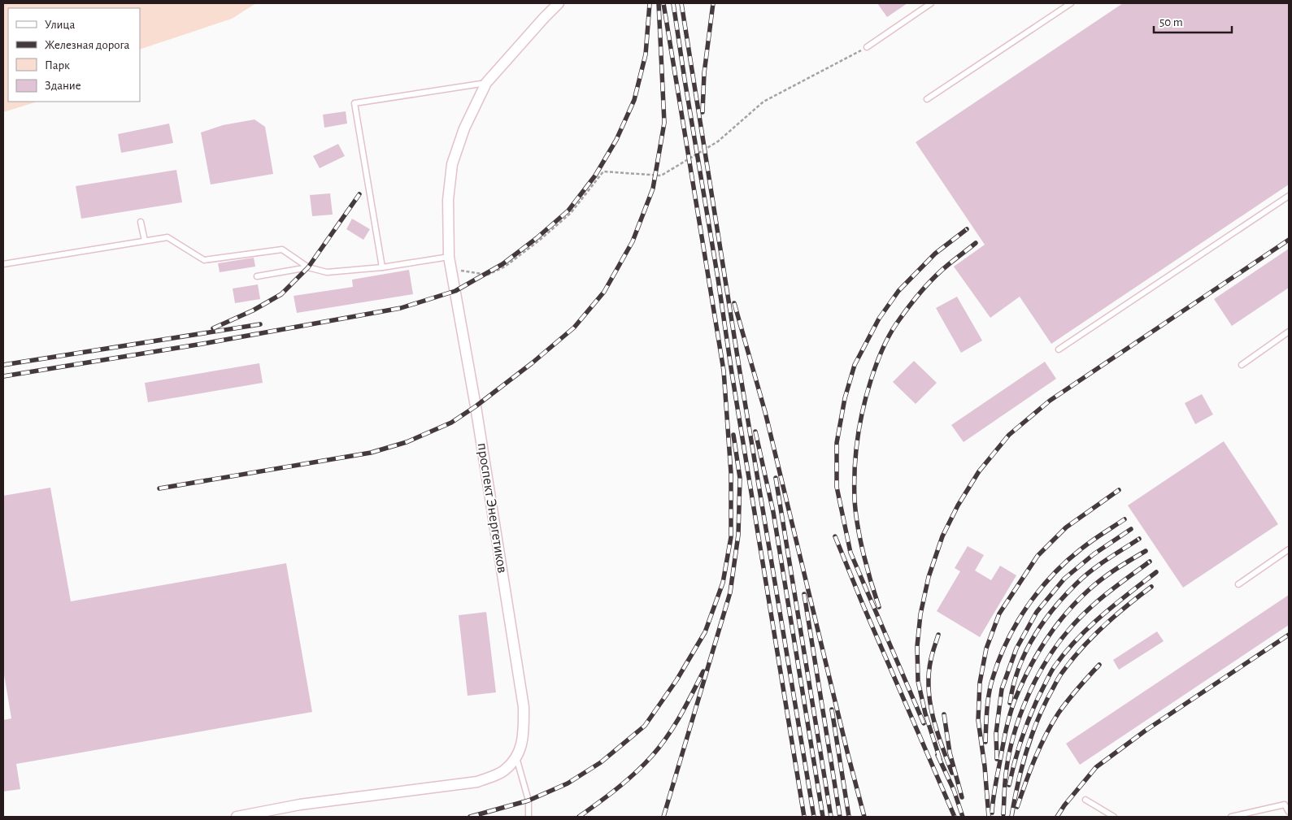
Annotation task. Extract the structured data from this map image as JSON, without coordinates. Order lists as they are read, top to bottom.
{
  "streets": {
    "street": ["проспект Энергетиков"]
  },
  "legend": [
    "Улица",
    "Железная дорога",
    "Парк",
    "Здание"
  ],
  "scale_bar": "50 m"
}
